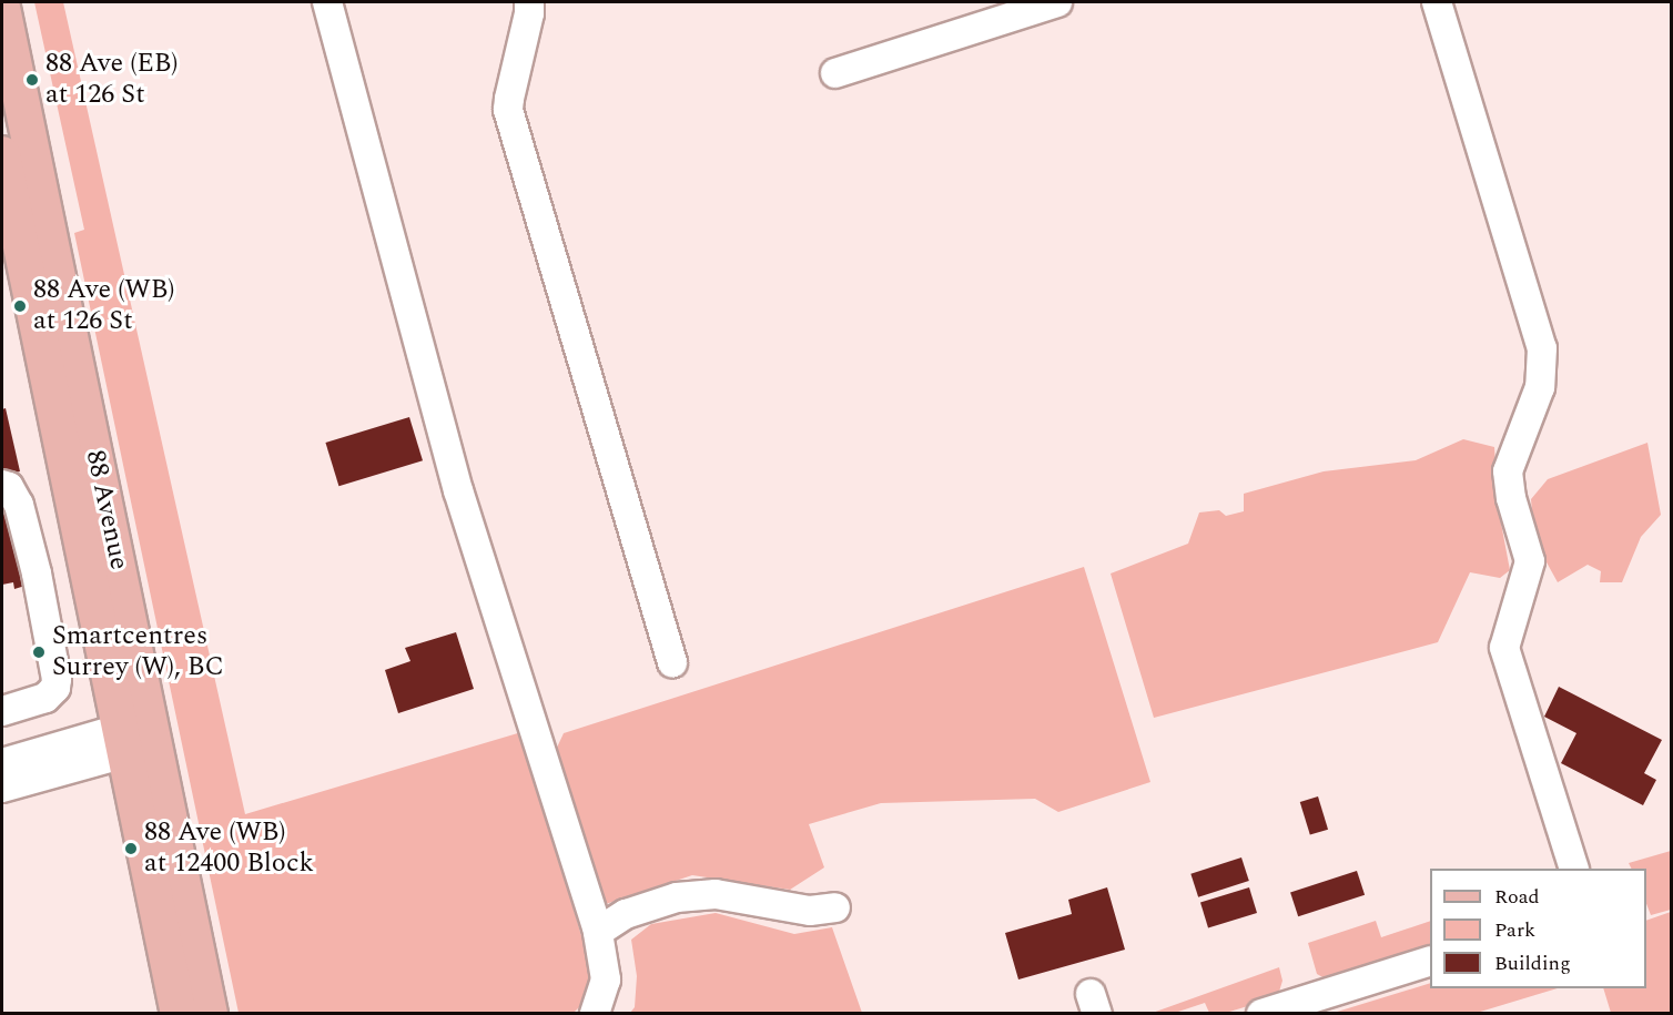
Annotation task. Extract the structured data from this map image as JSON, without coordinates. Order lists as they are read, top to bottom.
{
  "streets": {
    "main road": ["88 Avenue"]
  },
  "places": [
    "88 Ave (EB) at 126 St",
    "88 Ave (WB) at 126 St",
    "Smartcentres Surrey (W), BC",
    "88 Ave (WB) at 12400 Block"
  ],
  "legend": ["Road", "Park", "Building"]
}
